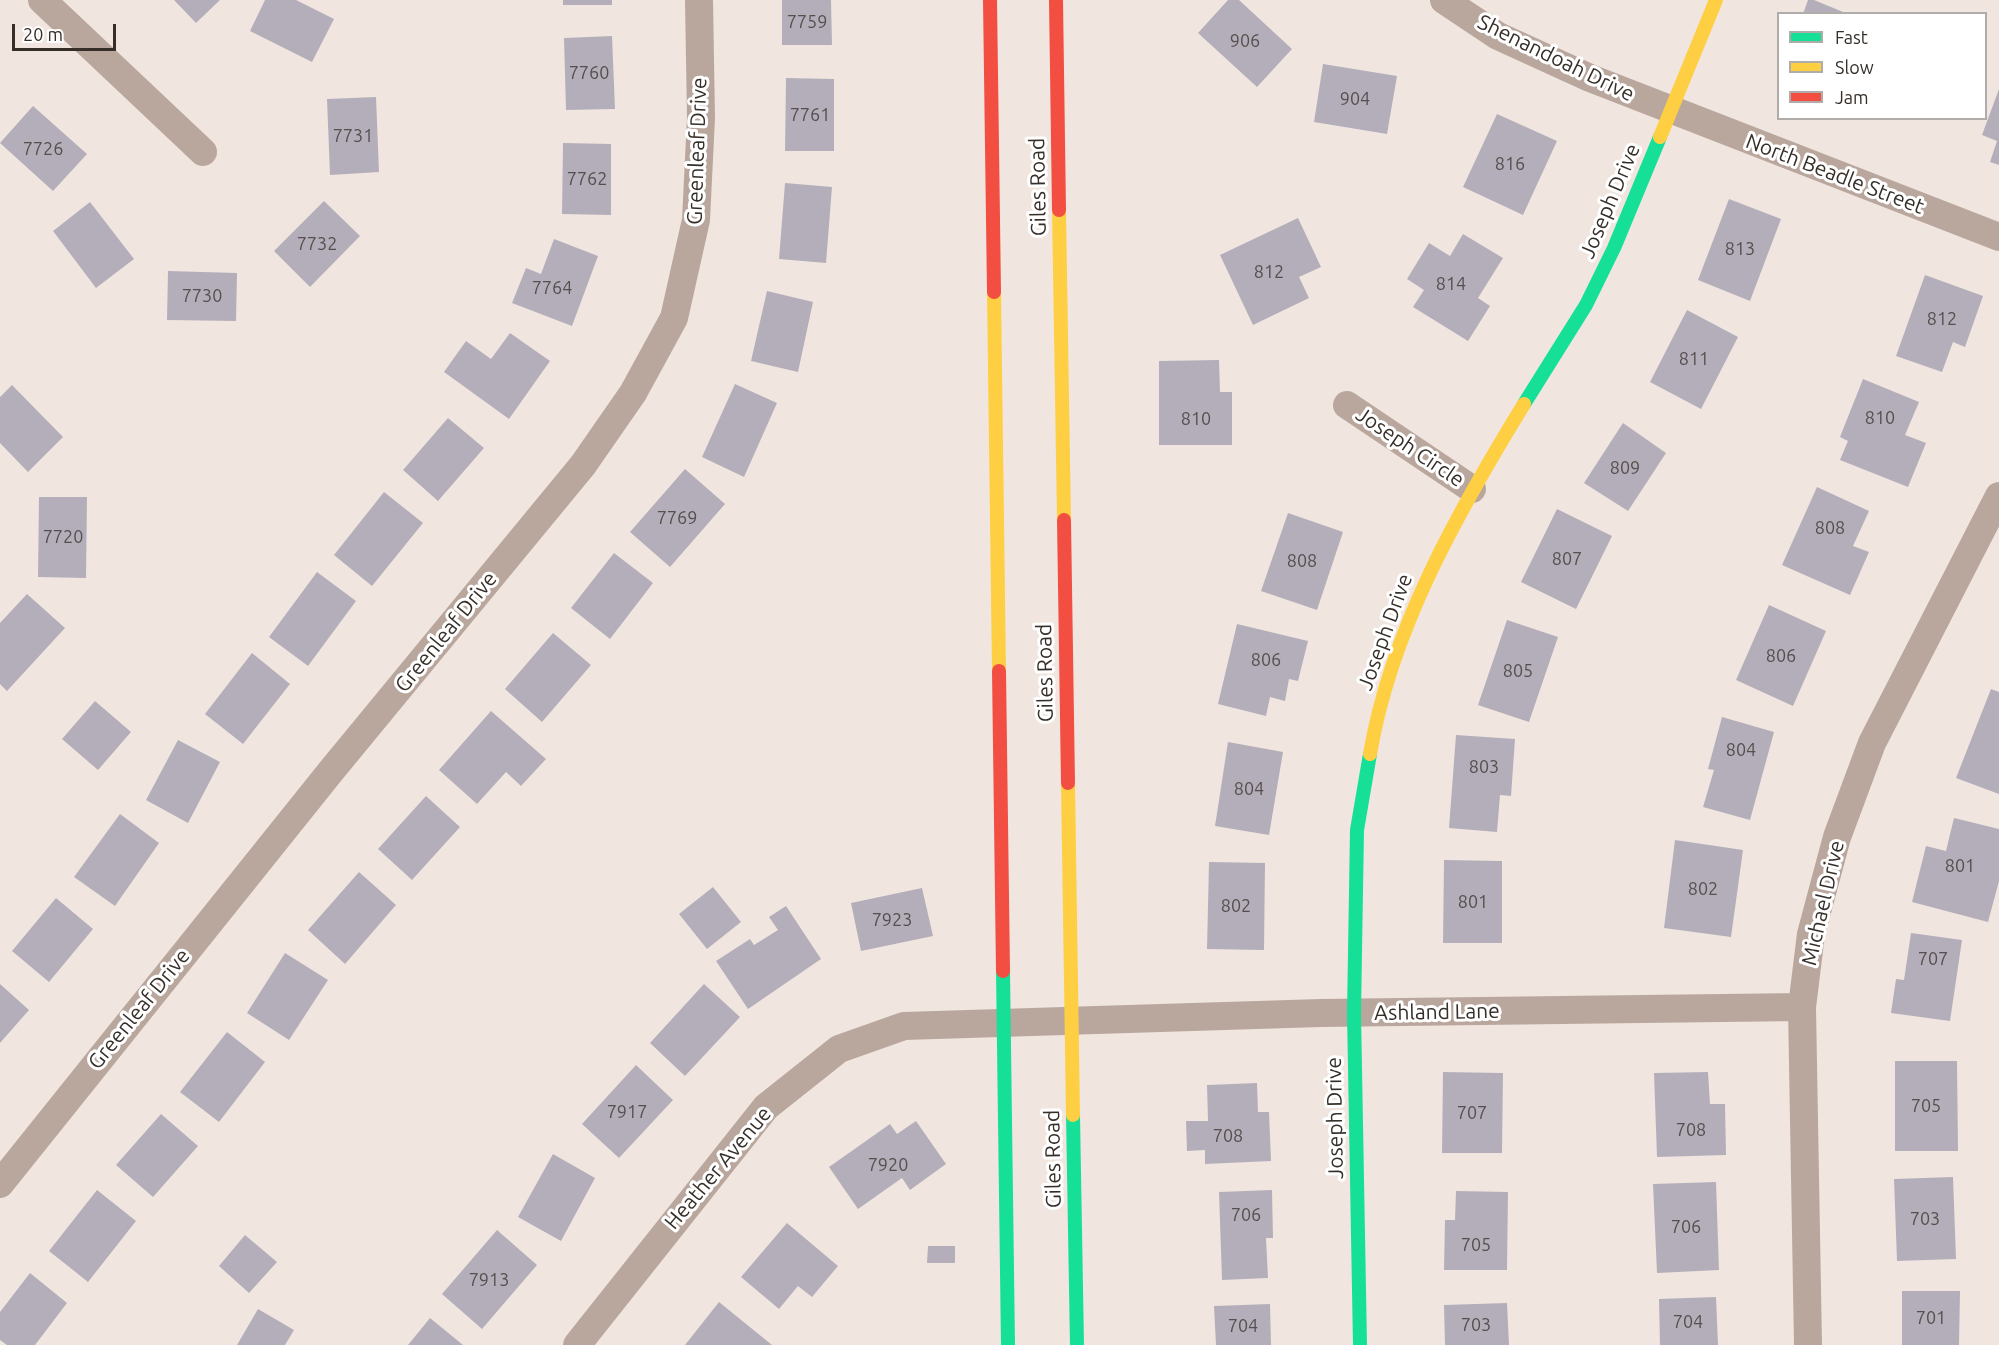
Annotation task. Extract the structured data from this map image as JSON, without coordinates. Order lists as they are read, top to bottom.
{
  "streets": {
    "main road": ["Giles Road", "Joseph Drive"],
    "street": [
      "Shenandoah Drive",
      "Greenleaf Drive",
      "North Beadle Street",
      "Joseph Circle",
      "Michael Drive",
      "Ashland Lane",
      "Heather Avenue"
    ]
  },
  "crossings": [
    ["Shenandoah Drive", "North Beadle Street"],
    ["Shenandoah Drive", "Joseph Drive"],
    ["North Beadle Street", "Joseph Drive"],
    ["Giles Road", "Ashland Lane"],
    ["Giles Road", "Heather Avenue"],
    ["Joseph Drive", "Joseph Circle"],
    ["Joseph Drive", "Ashland Lane"],
    ["Michael Drive", "Ashland Lane"],
    ["Ashland Lane", "Heather Avenue"]
  ],
  "house_numbers": [
    "7759",
    "906",
    "7760",
    "904",
    "7761",
    "7731",
    "7726",
    "816",
    "7762",
    "7732",
    "813",
    "812",
    "814",
    "7764",
    "7730",
    "812",
    "811",
    "810",
    "810",
    "809",
    "7769",
    "808",
    "7720",
    "807",
    "808",
    "806",
    "806",
    "805",
    "804",
    "803",
    "804",
    "801",
    "802",
    "801",
    "802",
    "7923",
    "707",
    "705",
    "7917",
    "707",
    "708",
    "708",
    "7920",
    "706",
    "703",
    "706",
    "705",
    "7913",
    "701",
    "704",
    "703",
    "704"
  ],
  "legend": ["Fast", "Slow", "Jam"],
  "scale_bar": "20 m"
}
